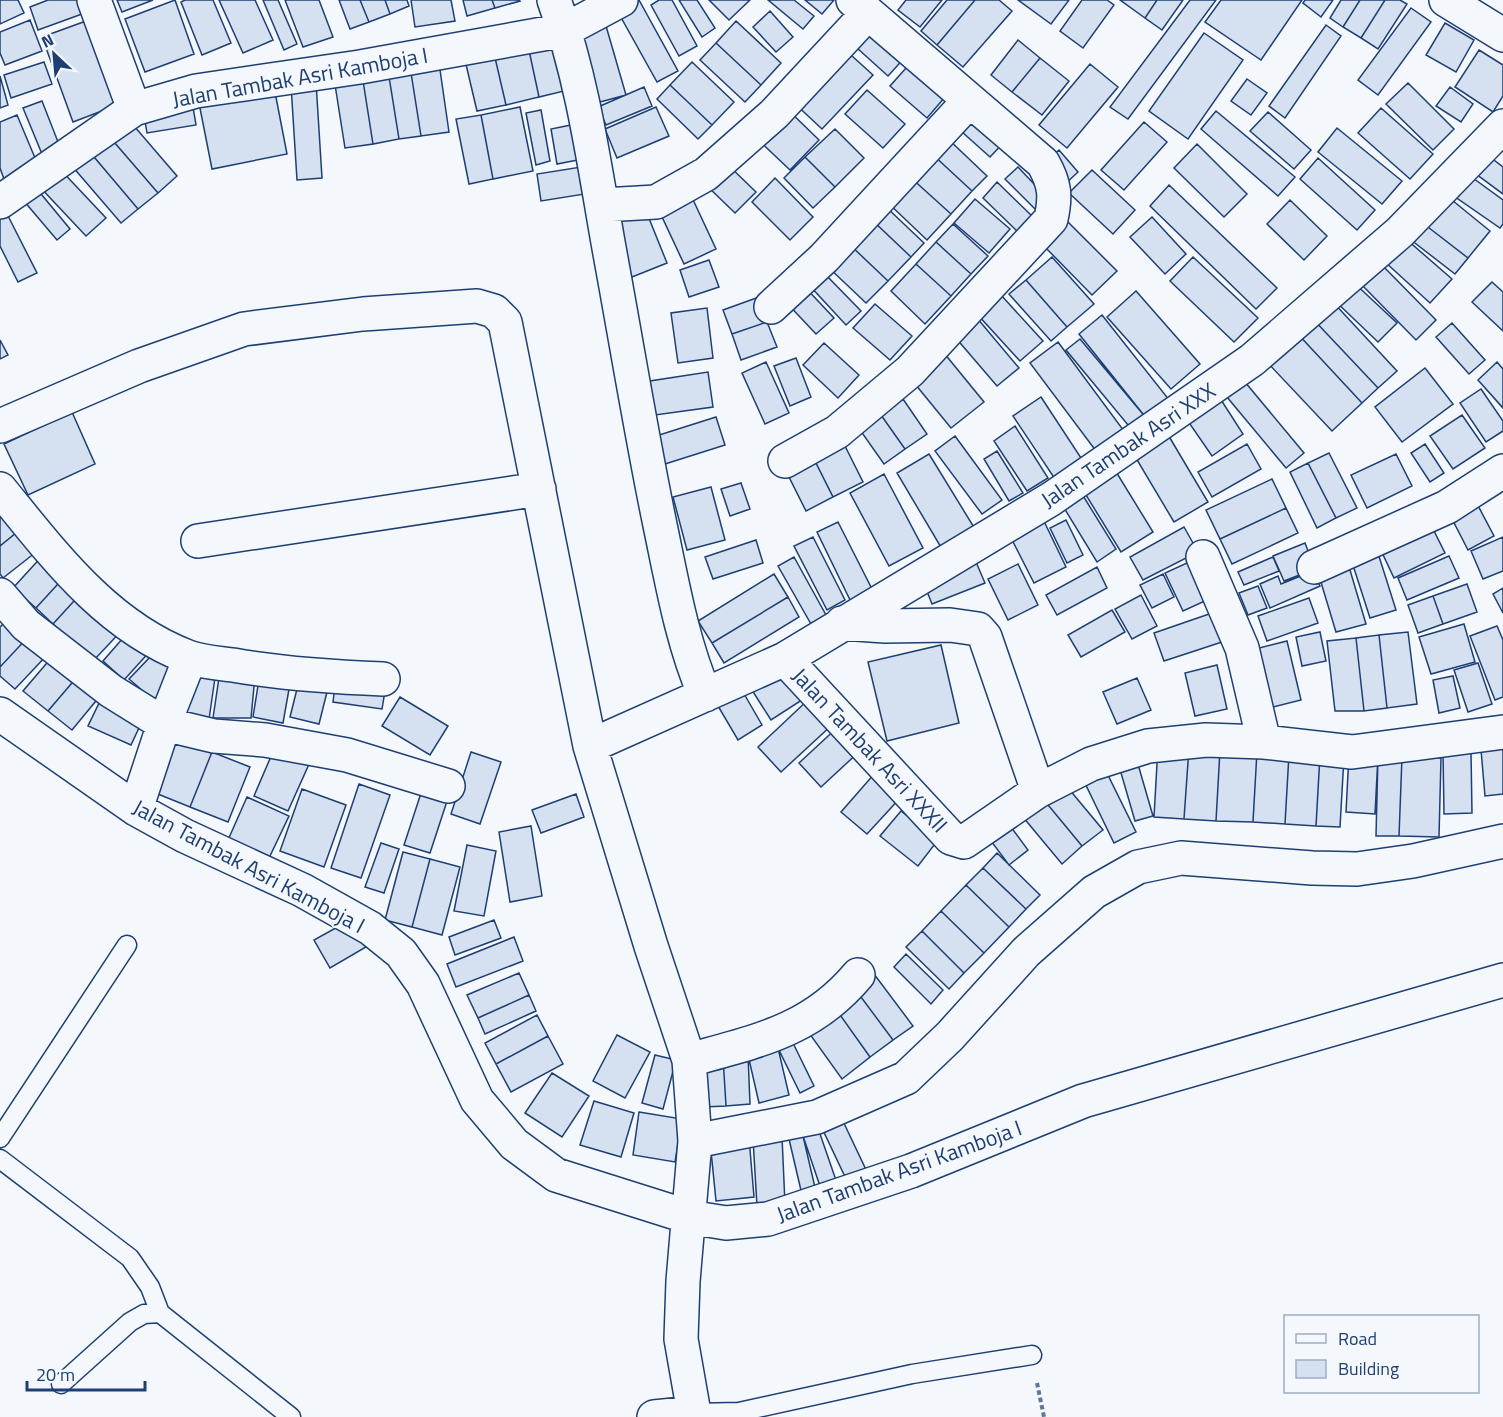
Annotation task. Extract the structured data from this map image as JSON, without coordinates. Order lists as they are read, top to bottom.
{
  "streets": {
    "street": ["Jalan Tambak Asri Kamboja I", "Jalan Tambak Asri XXX", "Jalan Tambak Asri XXXII"]
  },
  "crossings": [
    ["Jalan Tambak Asri XXX", "Jalan Tambak Asri XXXII"]
  ],
  "legend": ["Road", "Building"],
  "scale_bar": "20 m",
  "north": "top left"
}
